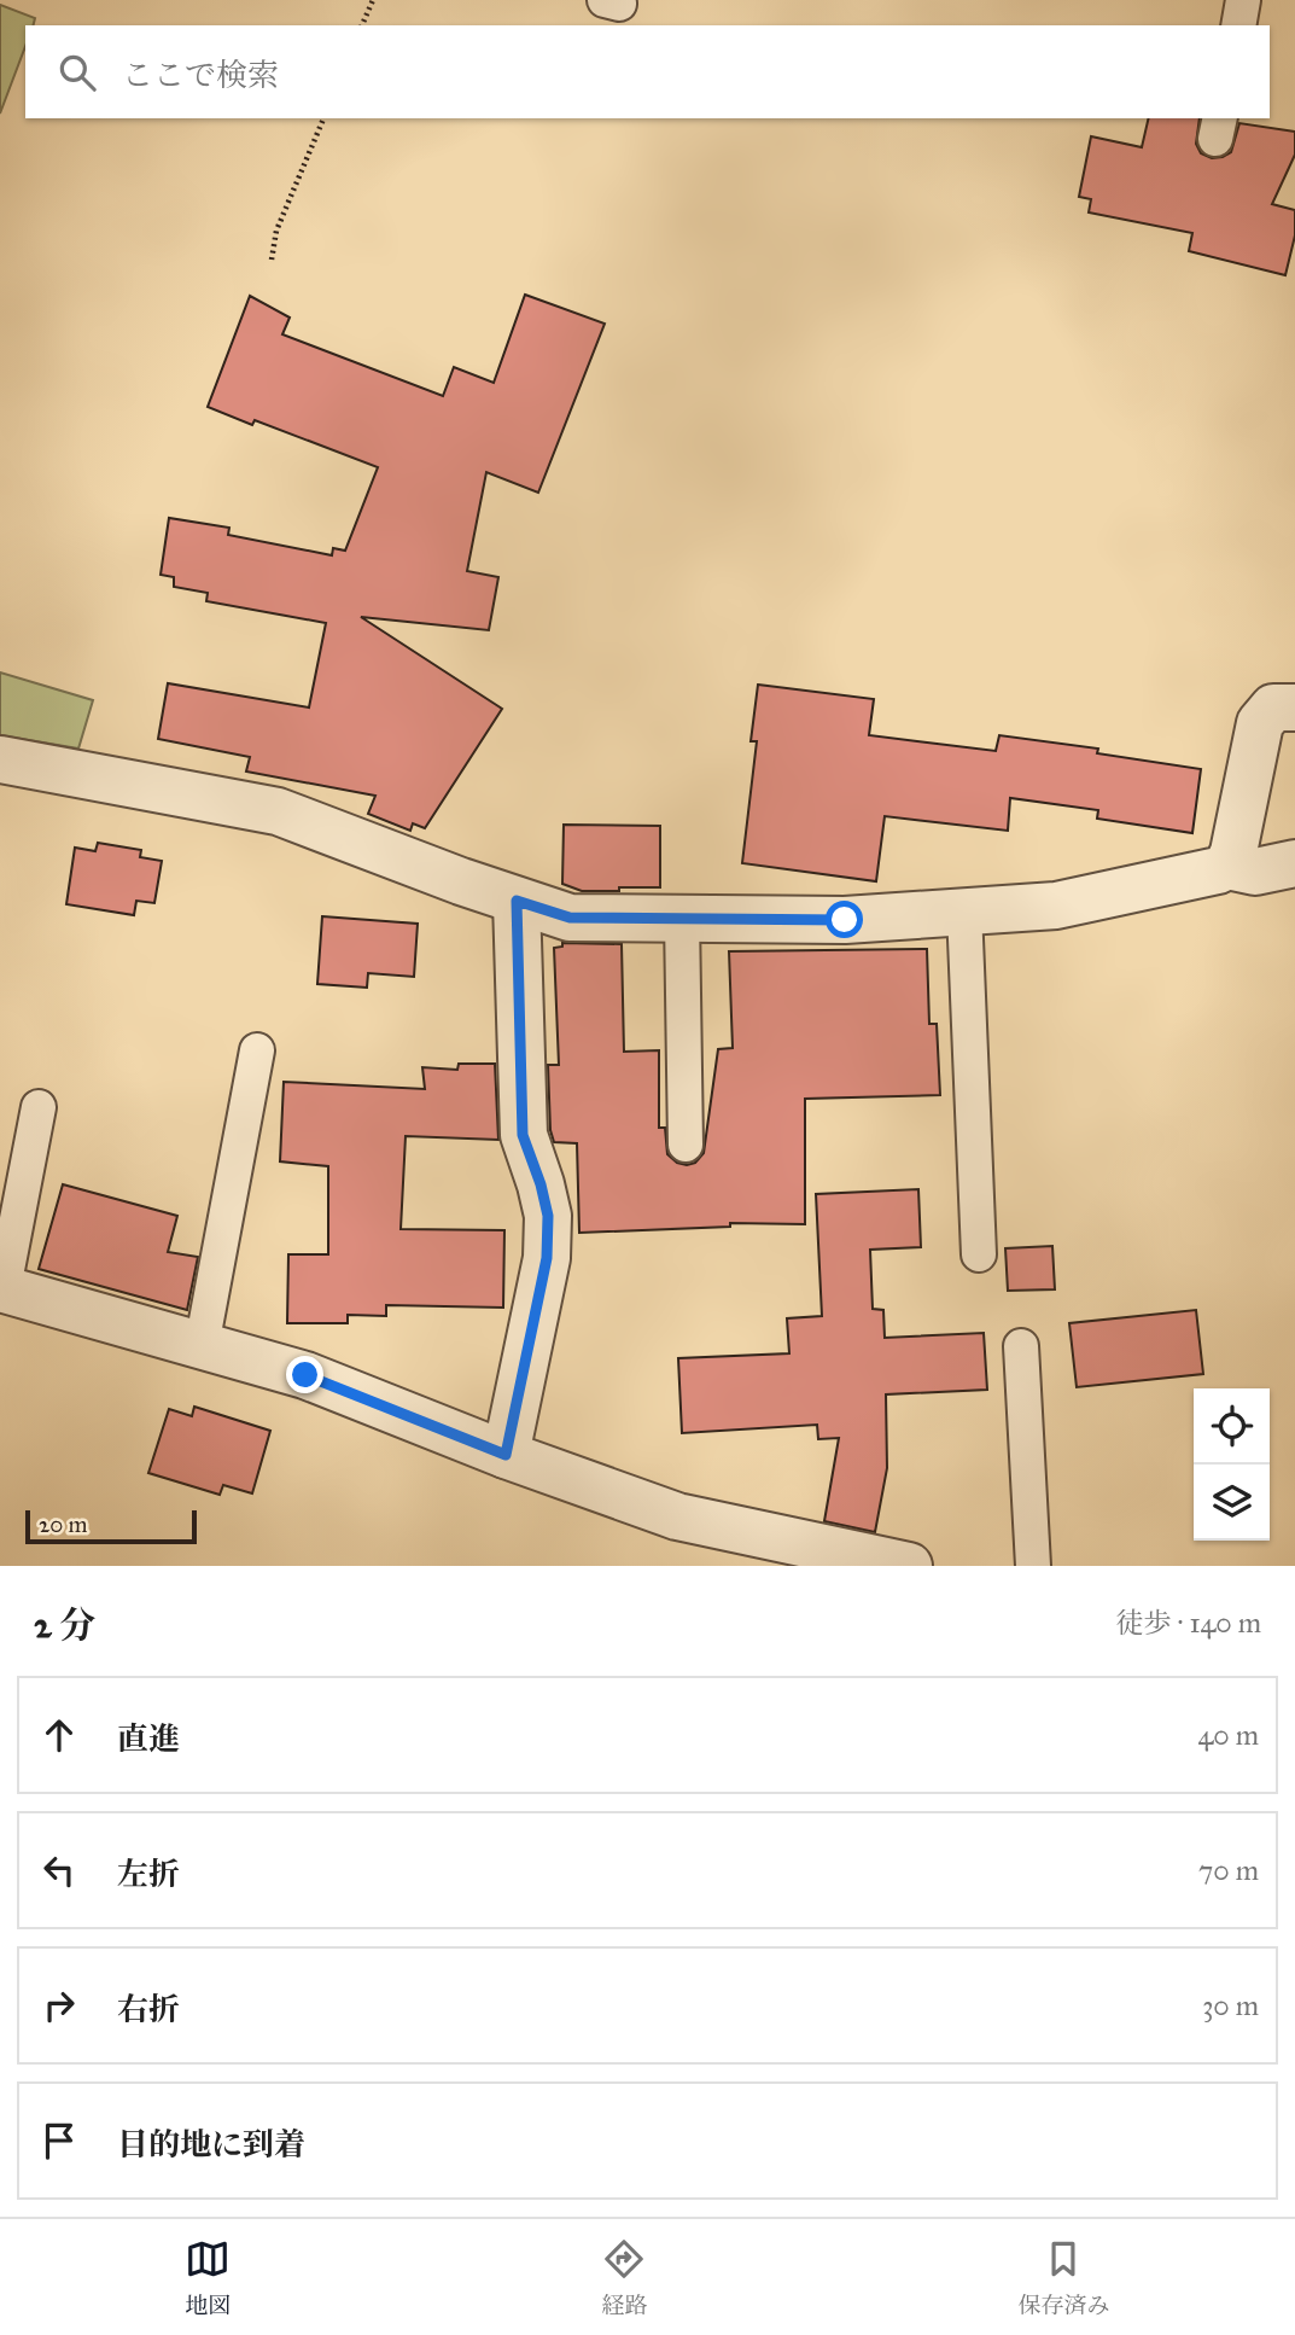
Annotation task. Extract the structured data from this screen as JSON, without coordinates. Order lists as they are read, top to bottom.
{
  "scale_bar": "20 m",
  "page": {
    "search": "ここで検索",
    "scale": "20 m",
    "heading": ["2 分", "徒歩 · 140 m"],
    "list": [
      ["直進", "40 m"],
      ["左折", "70 m"],
      ["右折", "30 m"],
      "目的地に到着"
    ],
    "nav": ["地図", "経路", "保存済み"]
  }
}
